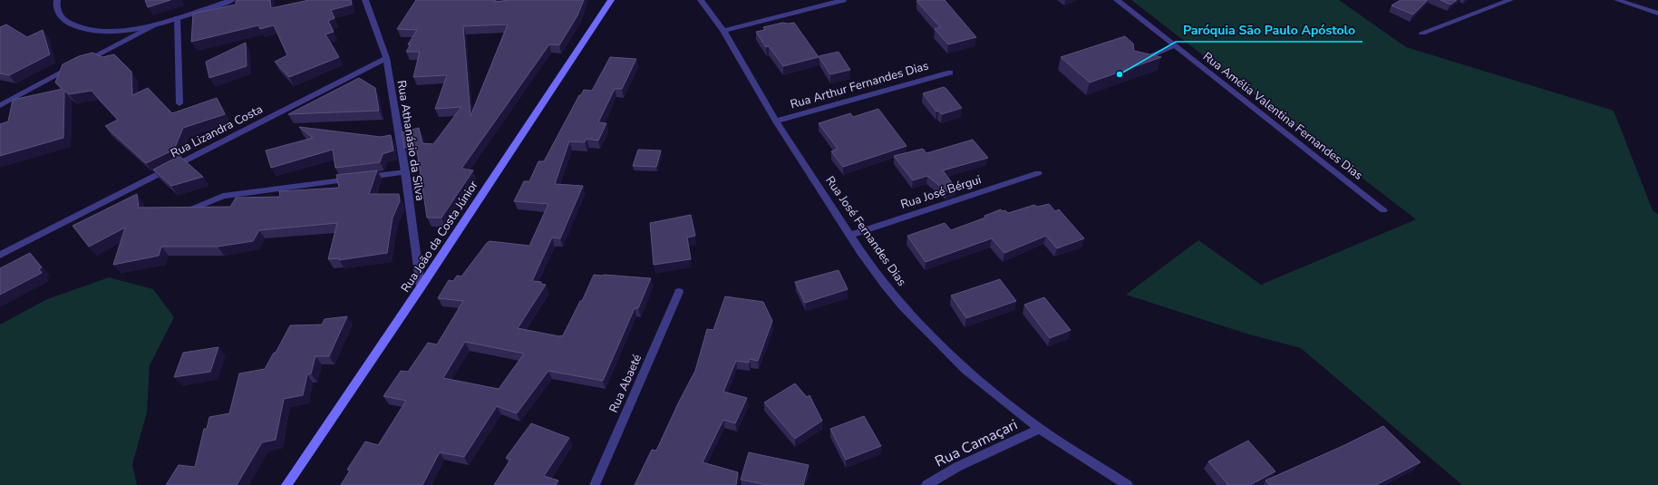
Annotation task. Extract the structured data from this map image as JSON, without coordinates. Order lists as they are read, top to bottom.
{
  "streets": {
    "main road": ["Rua João da Costa Júnior"],
    "street": [
      "Rua Arthur Fernandes Dias",
      "Rua Amélia Valentina Fernandes Dias",
      "Rua Lizandra Costa",
      "Rua Athanásio da Silva",
      "Rua José Bérgui",
      "Rua José Fernandes Dias",
      "Rua Abaeté",
      "Rua Camaçari"
    ]
  },
  "crossings": [
    ["Rua Arthur Fernandes Dias", "Rua José Fernandes Dias"],
    ["Rua Lizandra Costa", "Rua Athanásio da Silva"],
    ["Rua Athanásio da Silva", "Rua João da Costa Júnior"],
    ["Rua José Bérgui", "Rua José Fernandes Dias"],
    ["Rua José Fernandes Dias", "Rua Camaçari"]
  ],
  "places": ["Paróquia São Paulo Apóstolo"]
}
